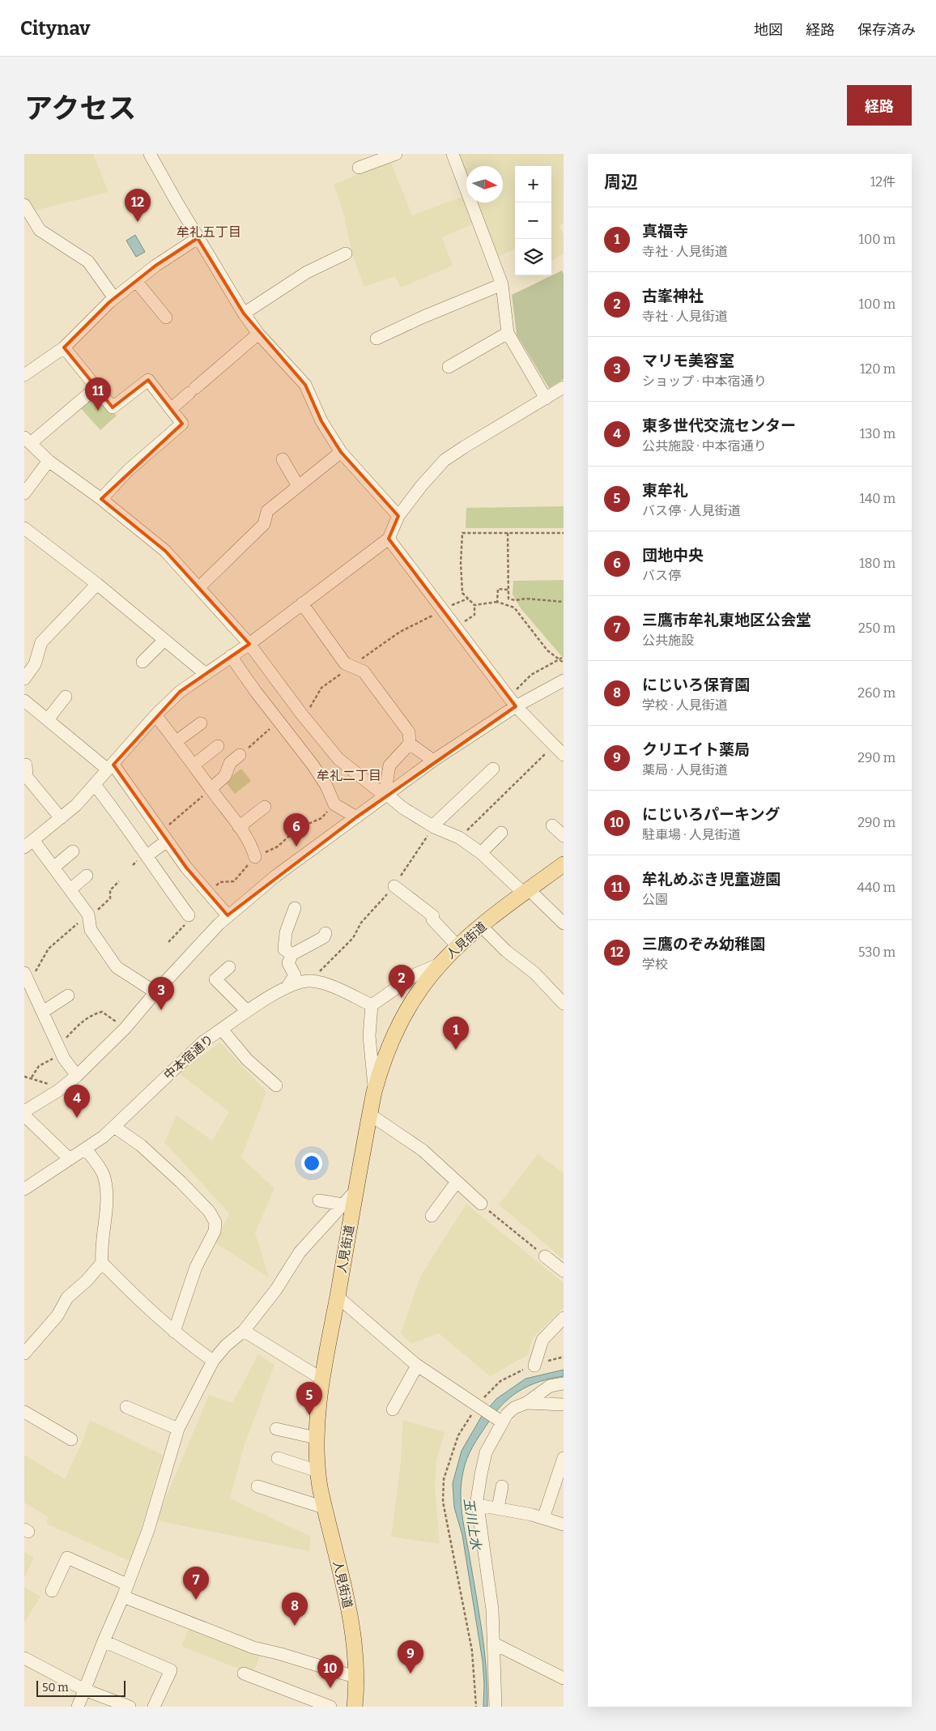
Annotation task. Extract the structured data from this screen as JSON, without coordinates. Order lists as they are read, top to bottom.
{
  "streets": {
    "main road": ["人見街道"],
    "street": ["中本宿通り"]
  },
  "districts": ["牟礼五丁目", "牟礼二丁目"],
  "water": ["玉川上水"],
  "scale_bar": "50 m",
  "north": "right",
  "page": {
    "header": "Citynav",
    "nav": ["地図", "経路", "保存済み"],
    "title": "アクセス",
    "buttons": "経路",
    "heading": ["周辺", "12件"],
    "map_buttons": ["+", "−"],
    "pins": [
      "12",
      "11",
      "6",
      "2",
      "3",
      "1",
      "4",
      "5",
      "7",
      "8",
      "9",
      "10"
    ],
    "list": [
      {
        "mark": "1",
        "name": "真福寺",
        "note": "寺社 · 人見街道",
        "value": "100 m"
      },
      {
        "mark": "2",
        "name": "古峯神社",
        "note": "寺社 · 人見街道",
        "value": "100 m"
      },
      {
        "mark": "3",
        "name": "マリモ美容室",
        "note": "ショップ · 中本宿通り",
        "value": "120 m"
      },
      {
        "mark": "4",
        "name": "東多世代交流センター",
        "note": "公共施設 · 中本宿通り",
        "value": "130 m"
      },
      {
        "mark": "5",
        "name": "東牟礼",
        "note": "バス停 · 人見街道",
        "value": "140 m"
      },
      {
        "mark": "6",
        "name": "団地中央",
        "note": "バス停",
        "value": "180 m"
      },
      {
        "mark": "7",
        "name": "三鷹市牟礼東地区公会堂",
        "note": "公共施設",
        "value": "250 m"
      },
      {
        "mark": "8",
        "name": "にじいろ保育園",
        "note": "学校 · 人見街道",
        "value": "260 m"
      },
      {
        "mark": "9",
        "name": "クリエイト薬局",
        "note": "薬局 · 人見街道",
        "value": "290 m"
      },
      {
        "mark": "10",
        "name": "にじいろパーキング",
        "note": "駐車場 · 人見街道",
        "value": "290 m"
      },
      {
        "mark": "11",
        "name": "牟礼めぶき児童遊園",
        "note": "公園",
        "value": "440 m"
      },
      {
        "mark": "12",
        "name": "三鷹のぞみ幼稚園",
        "note": "学校",
        "value": "530 m"
      }
    ],
    "scale": "50 m"
  }
}
